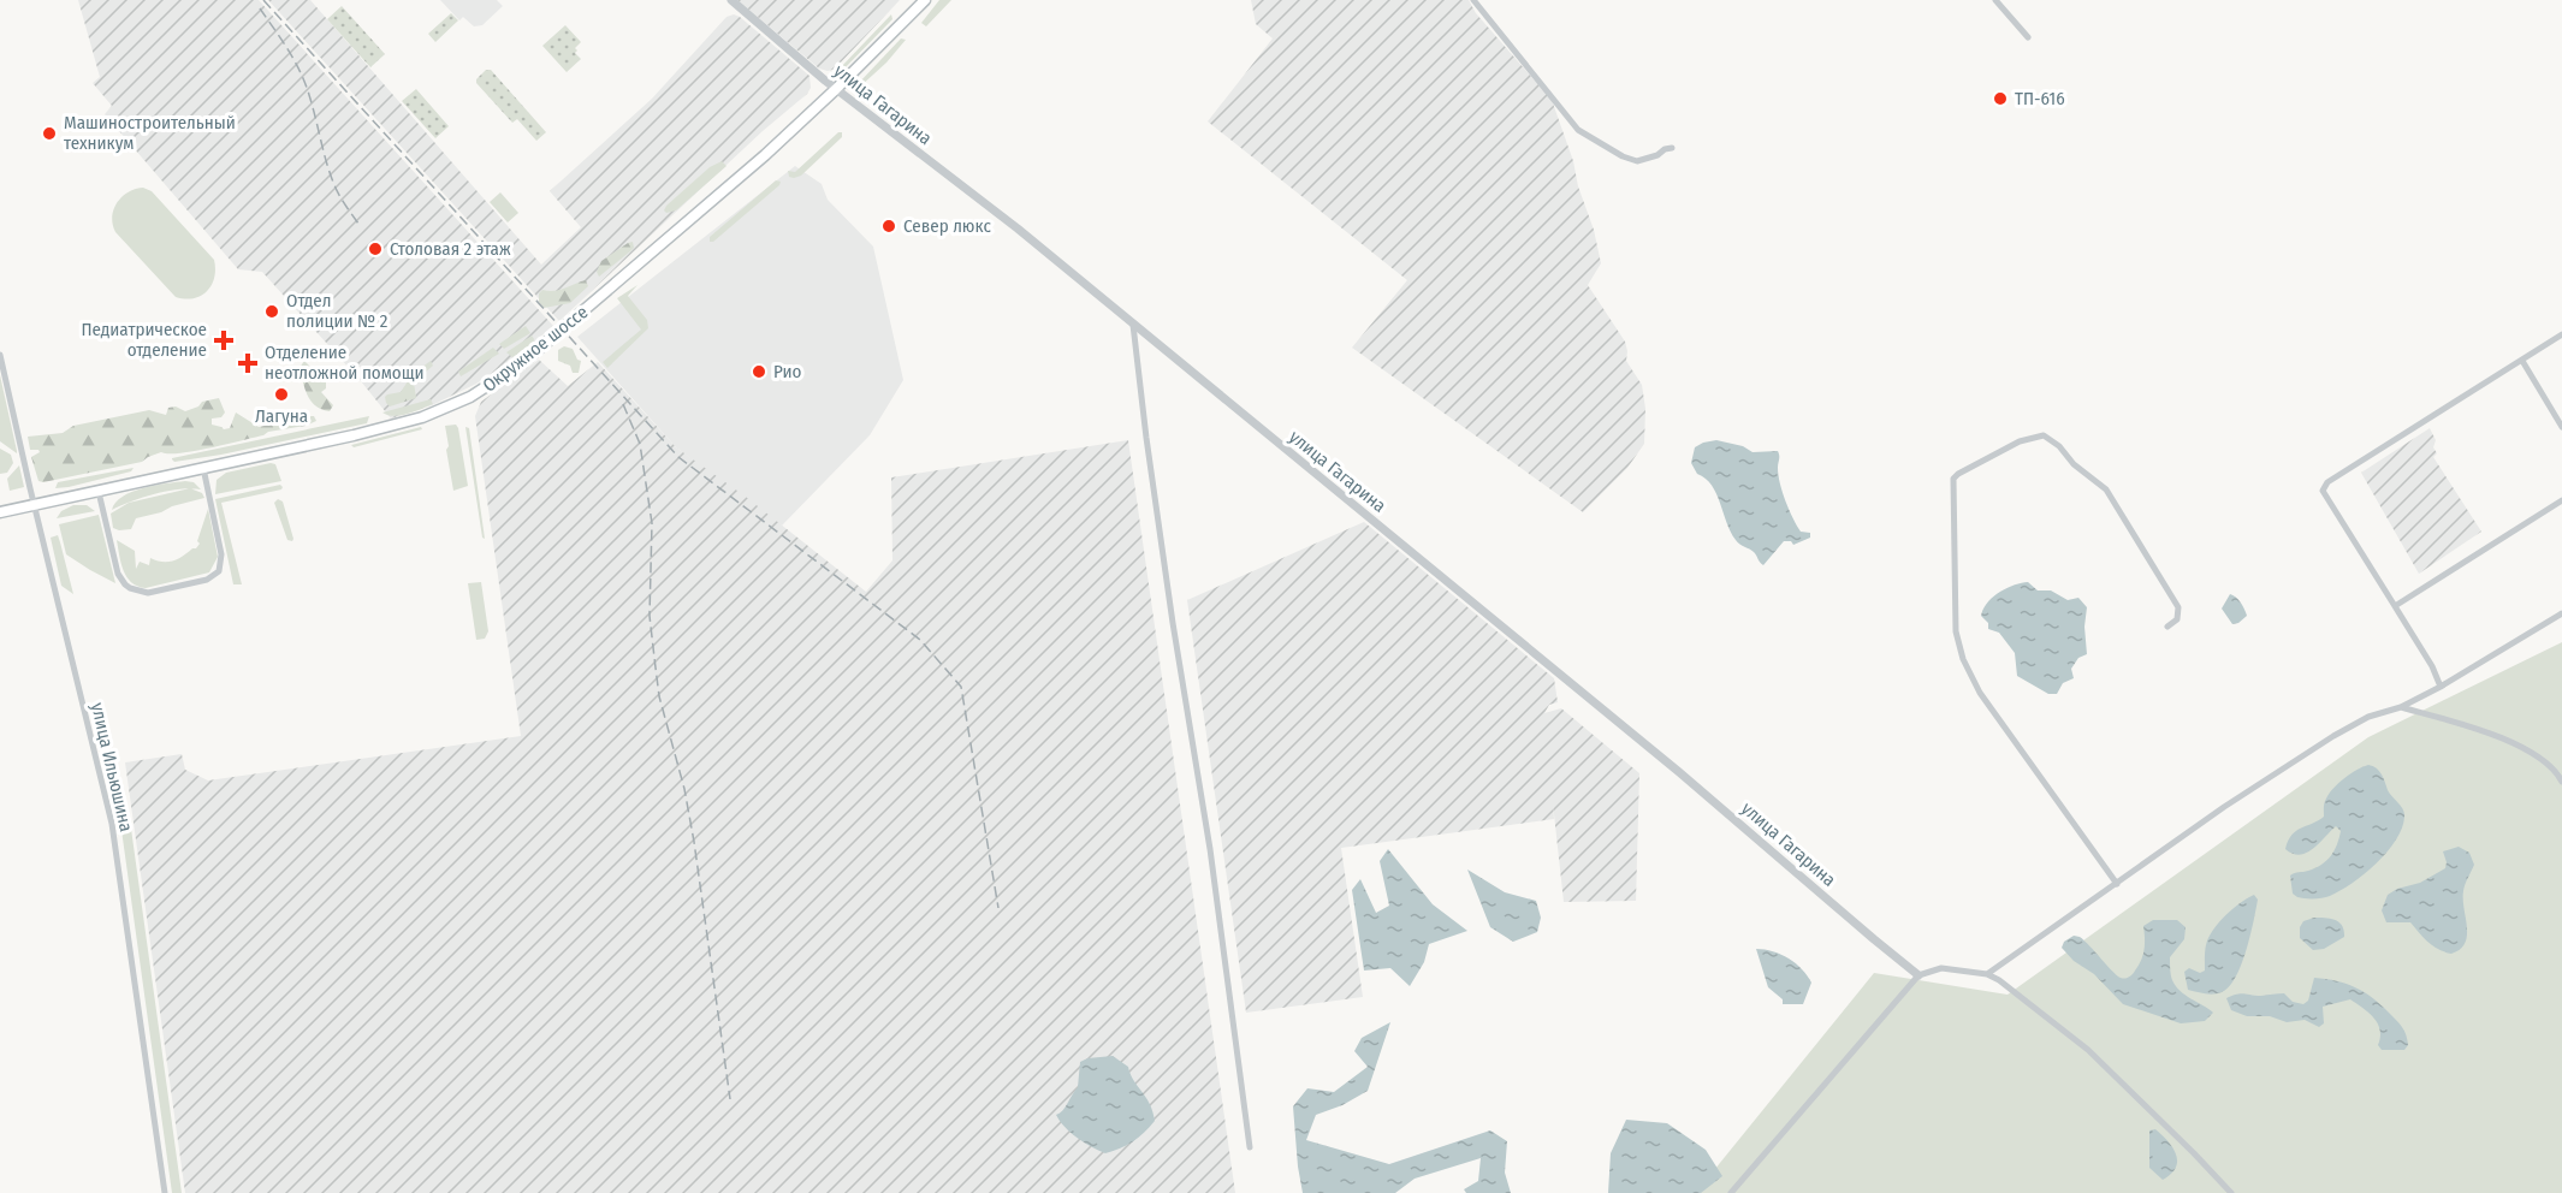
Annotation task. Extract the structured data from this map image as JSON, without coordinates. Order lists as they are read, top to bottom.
{
  "streets": {
    "main road": ["Окружное шоссе"],
    "street": ["улица Гагарина", "улица Ильюшина"]
  },
  "crossings": [
    ["улица Гагарина", "Окружное шоссе"],
    ["Окружное шоссе", "улица Ильюшина"]
  ],
  "places": {
    "other": [
      "ТП-616",
      "Машиностроительный техникум",
      "Север люкс",
      "Столовая 2 этаж",
      "Отдел полиции № 2",
      "Рио",
      "Лагуна"
    ],
    "health": ["Педиатрическое отделение", "Отделение неотложной помощи"]
  }
}
